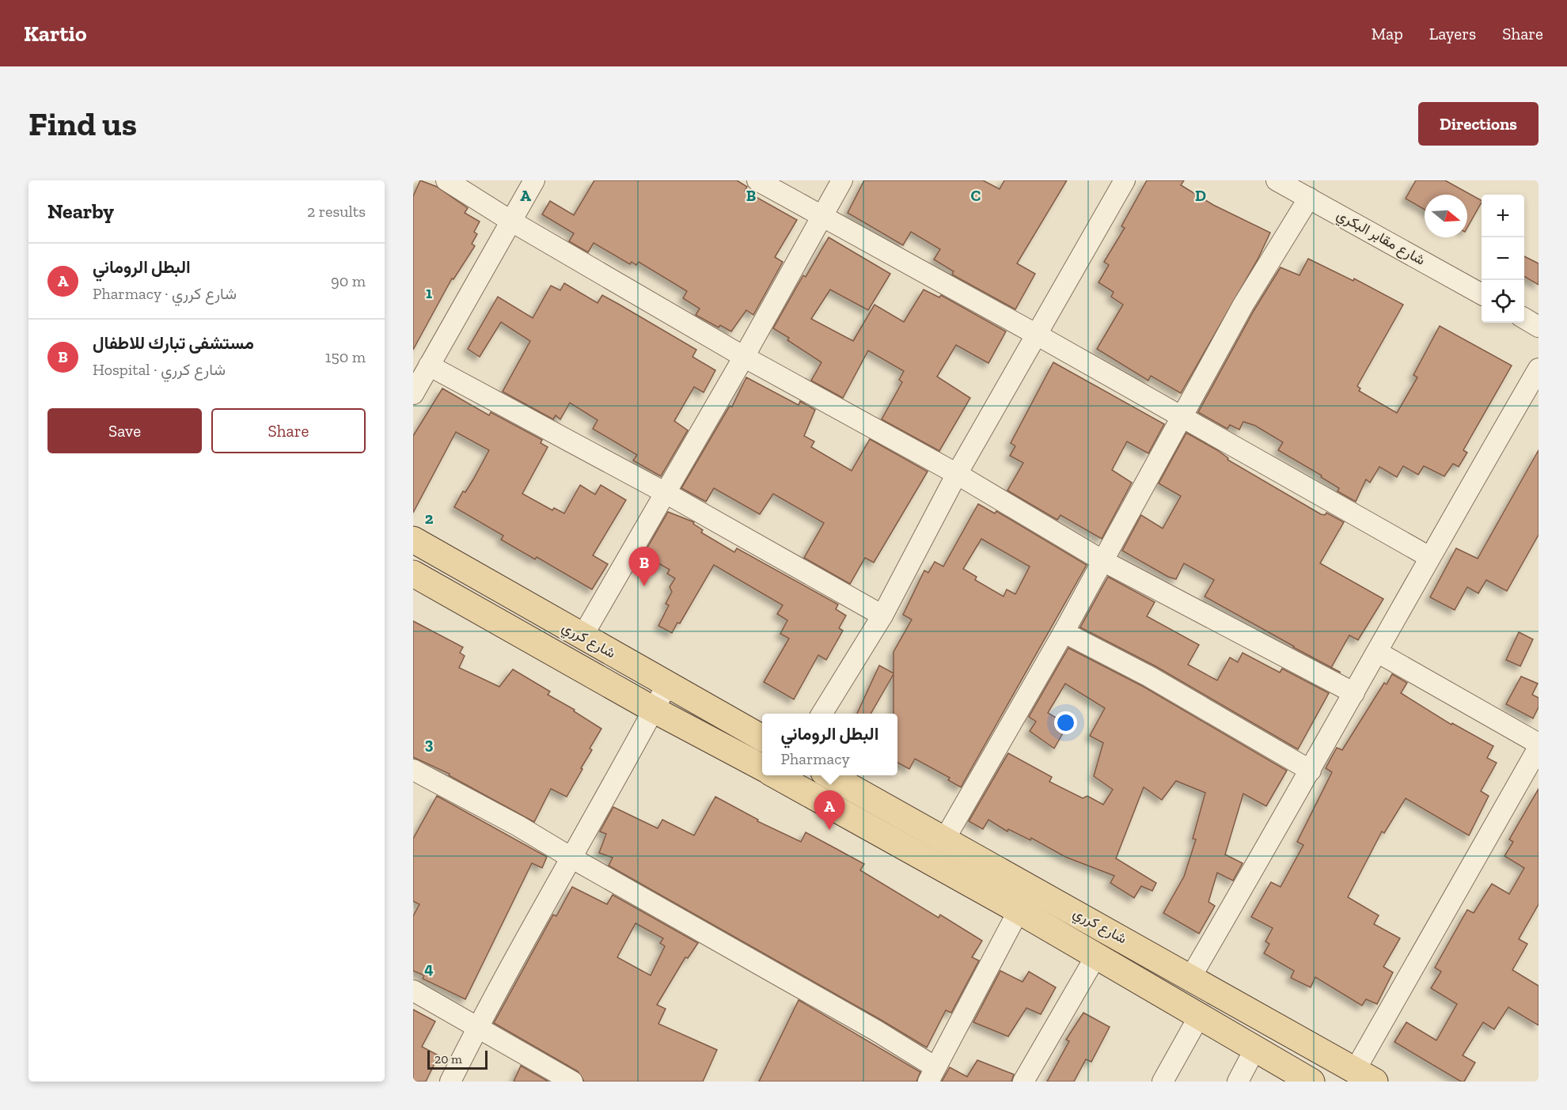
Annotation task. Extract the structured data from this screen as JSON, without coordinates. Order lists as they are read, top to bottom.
{
  "streets": {
    "main road": ["شارع كرري"],
    "street": ["شارع مقابر البكري"]
  },
  "scale_bar": "20 m",
  "north": "right",
  "page": {
    "header": "Kartio",
    "nav": ["Map", "Layers", "Share"],
    "buttons": [
      "Directions",
      ["Save", "Share"]
    ],
    "title": "Find us",
    "heading": ["Nearby", "2 results"],
    "map_buttons": ["+", "−"],
    "list": [
      {
        "mark": "A",
        "name": "البطل الروماني",
        "note": "Pharmacy · شارع كرري",
        "value": "90 m"
      },
      {
        "mark": "B",
        "name": "مستشفى تبارك للاطفال",
        "note": "Hospital · شارع كرري",
        "value": "150 m"
      }
    ],
    "pins": ["B", "A"],
    "popup": ["البطل الروماني", "Pharmacy"],
    "scale": "20 m"
  },
  "grid": {
    "columns": [
      "A",
      "B",
      "C",
      "D"
    ],
    "rows": [
      "1",
      "2",
      "3",
      "4"
    ]
  }
}
